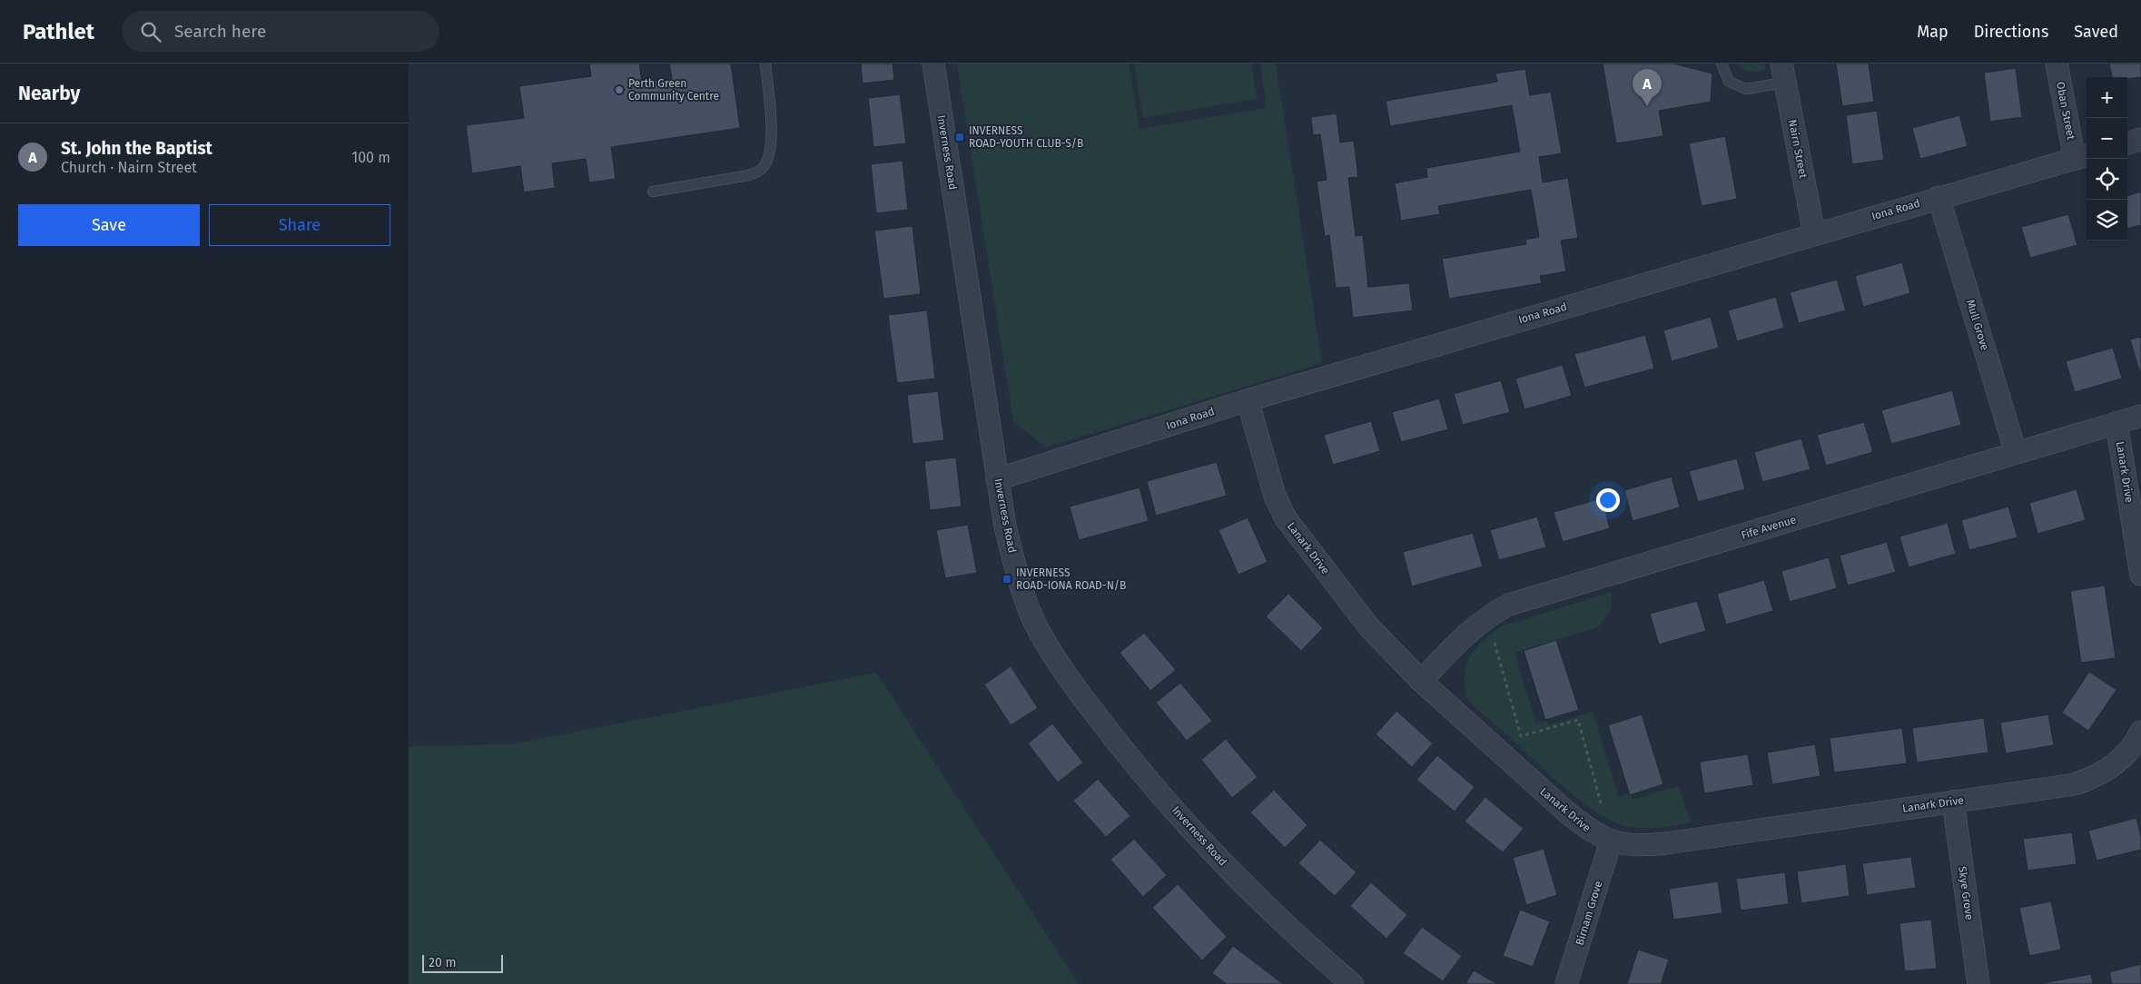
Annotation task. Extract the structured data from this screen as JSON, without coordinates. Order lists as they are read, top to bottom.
{
  "streets": {
    "street": [
      "Oban Street",
      "Nairn Street",
      "Inverness Road",
      "Iona Road",
      "Mull Grove",
      "Lanark Drive",
      "Fife Avenue",
      "Skye Grove",
      "Birnam Grove"
    ]
  },
  "crossings": [
    ["Oban Street", "Iona Road"],
    ["Nairn Street", "Iona Road"],
    ["Inverness Road", "Iona Road"],
    ["Iona Road", "Mull Grove"],
    ["Iona Road", "Lanark Drive"],
    ["Mull Grove", "Fife Avenue"],
    ["Lanark Drive", "Fife Avenue"],
    ["Lanark Drive", "Skye Grove"],
    ["Lanark Drive", "Birnam Grove"]
  ],
  "places": {
    "other": ["Perth Green Community Centre"],
    "transit": ["INVERNESS ROAD-YOUTH CLUB-S/B", "INVERNESS ROAD-IONA ROAD-N/B"]
  },
  "scale_bar": "20 m",
  "page": {
    "header": "Pathlet",
    "search": "Search here",
    "nav": ["Map", "Directions", "Saved"],
    "heading": "Nearby",
    "pins": "A",
    "map_buttons": ["+", "−"],
    "list": [
      {
        "mark": "A",
        "name": "St. John the Baptist",
        "note": "Church · Nairn Street",
        "value": "100 m"
      }
    ],
    "buttons": ["Save", "Share"],
    "scale": "20 m"
  }
}
